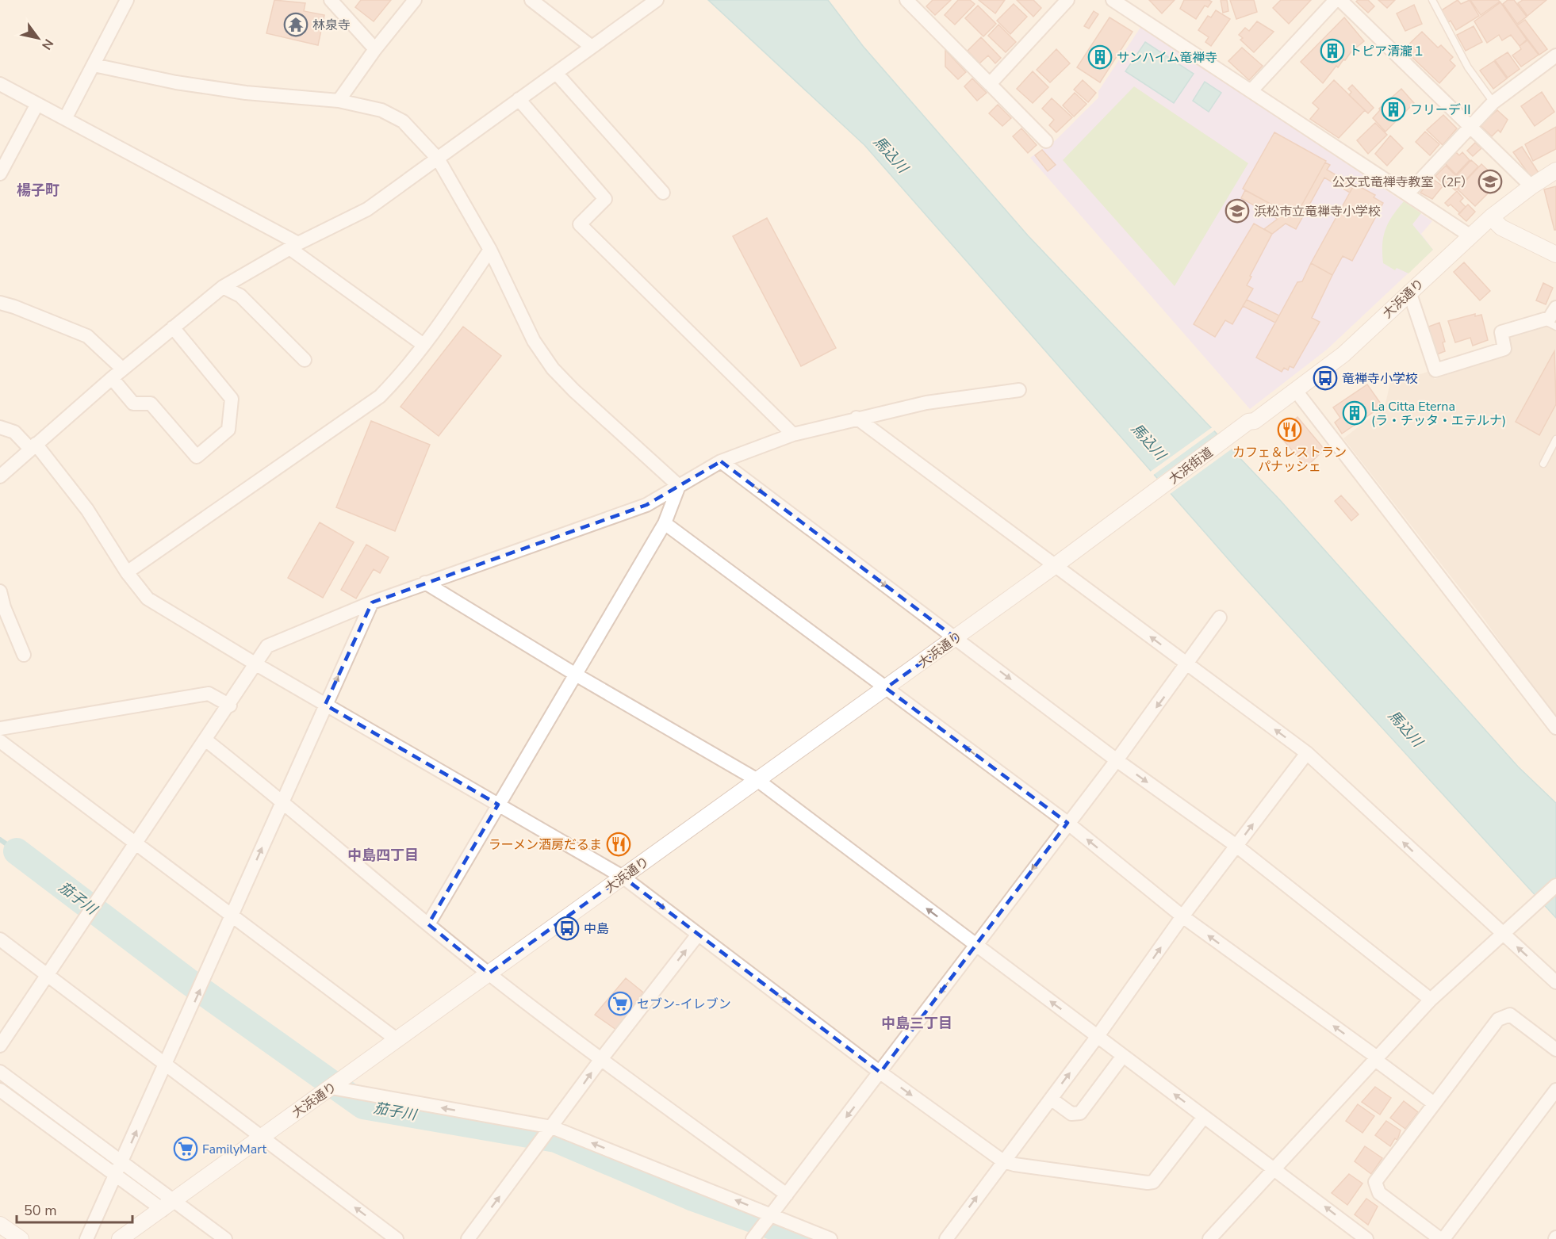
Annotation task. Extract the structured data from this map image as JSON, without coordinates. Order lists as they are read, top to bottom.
{
  "streets": {
    "street": ["大浜通り", "大浜街道"]
  },
  "crossings": [
    ["大浜通り", "大浜街道"]
  ],
  "districts": ["楊子町", "中島四丁目", "中島三丁目"],
  "water": ["馬込川", "茄子川"],
  "places": {
    "temple": ["林泉寺"],
    "building": [
      "トピア清瀧１",
      "サンハイム竜禅寺",
      "フリーデⅡ",
      "La Citta Eterna (ラ・チッタ・エテルナ)"
    ],
    "school or university": ["公文式竜禅寺教室（2F）", "浜松市立竜禅寺小学校"],
    "bus stop": ["竜禅寺小学校", "中島"],
    "restaurant": ["カフェ＆レストラン パナッシェ", "ラーメン酒房だるま"],
    "supermarket": ["セブン-イレブン", "FamilyMart"]
  },
  "scale_bar": "50 m",
  "north": "bottom right"
}
